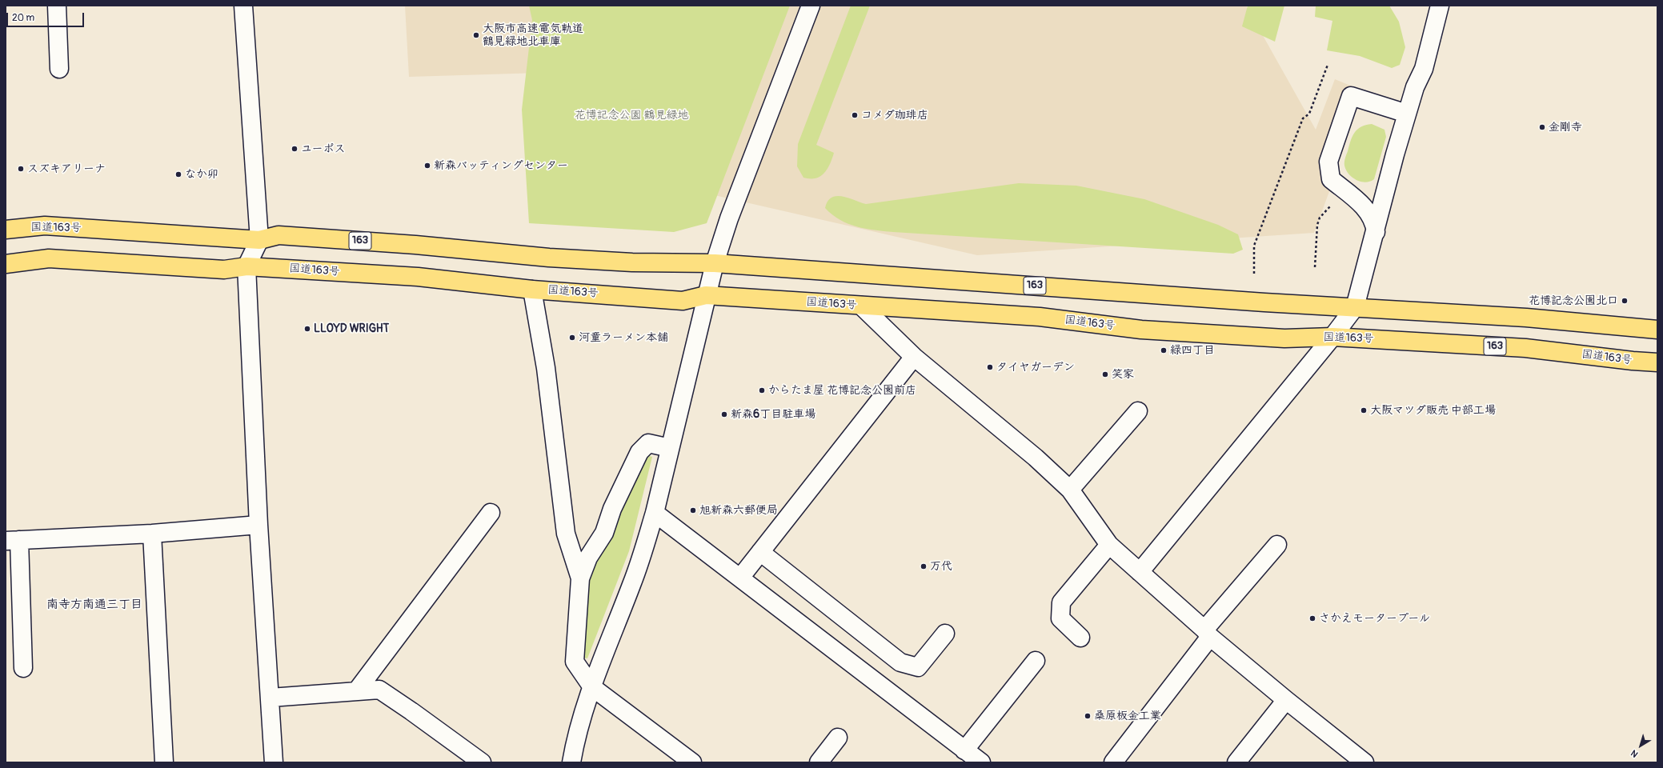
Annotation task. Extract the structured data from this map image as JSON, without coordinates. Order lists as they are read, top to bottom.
{
  "streets": {
    "highway": ["国道163号", "163"]
  },
  "districts": ["南寺方南通三丁目"],
  "parks": ["花博記念公園 鶴見緑地"],
  "places": [
    "大阪市高速電気軌道 鶴見緑地北車庫",
    "コメダ珈琲店",
    "金剛寺",
    "ユーポス",
    "新森バッティングセンター",
    "スズキアリーナ",
    "なか卯",
    "花博記念公園北口",
    "LLOYD WRIGHT",
    "河童ラーメン本舗",
    "緑四丁目",
    "タイヤガーデン",
    "笑家",
    "からたま屋 花博記念公園前店",
    "大阪マツダ販売 中部工場",
    "新森6丁目駐車場",
    "旭新森六郵便局",
    "万代",
    "さかえモータープール",
    "桑原板金工業"
  ],
  "scale_bar": "20 m",
  "north": "bottom left"
}
